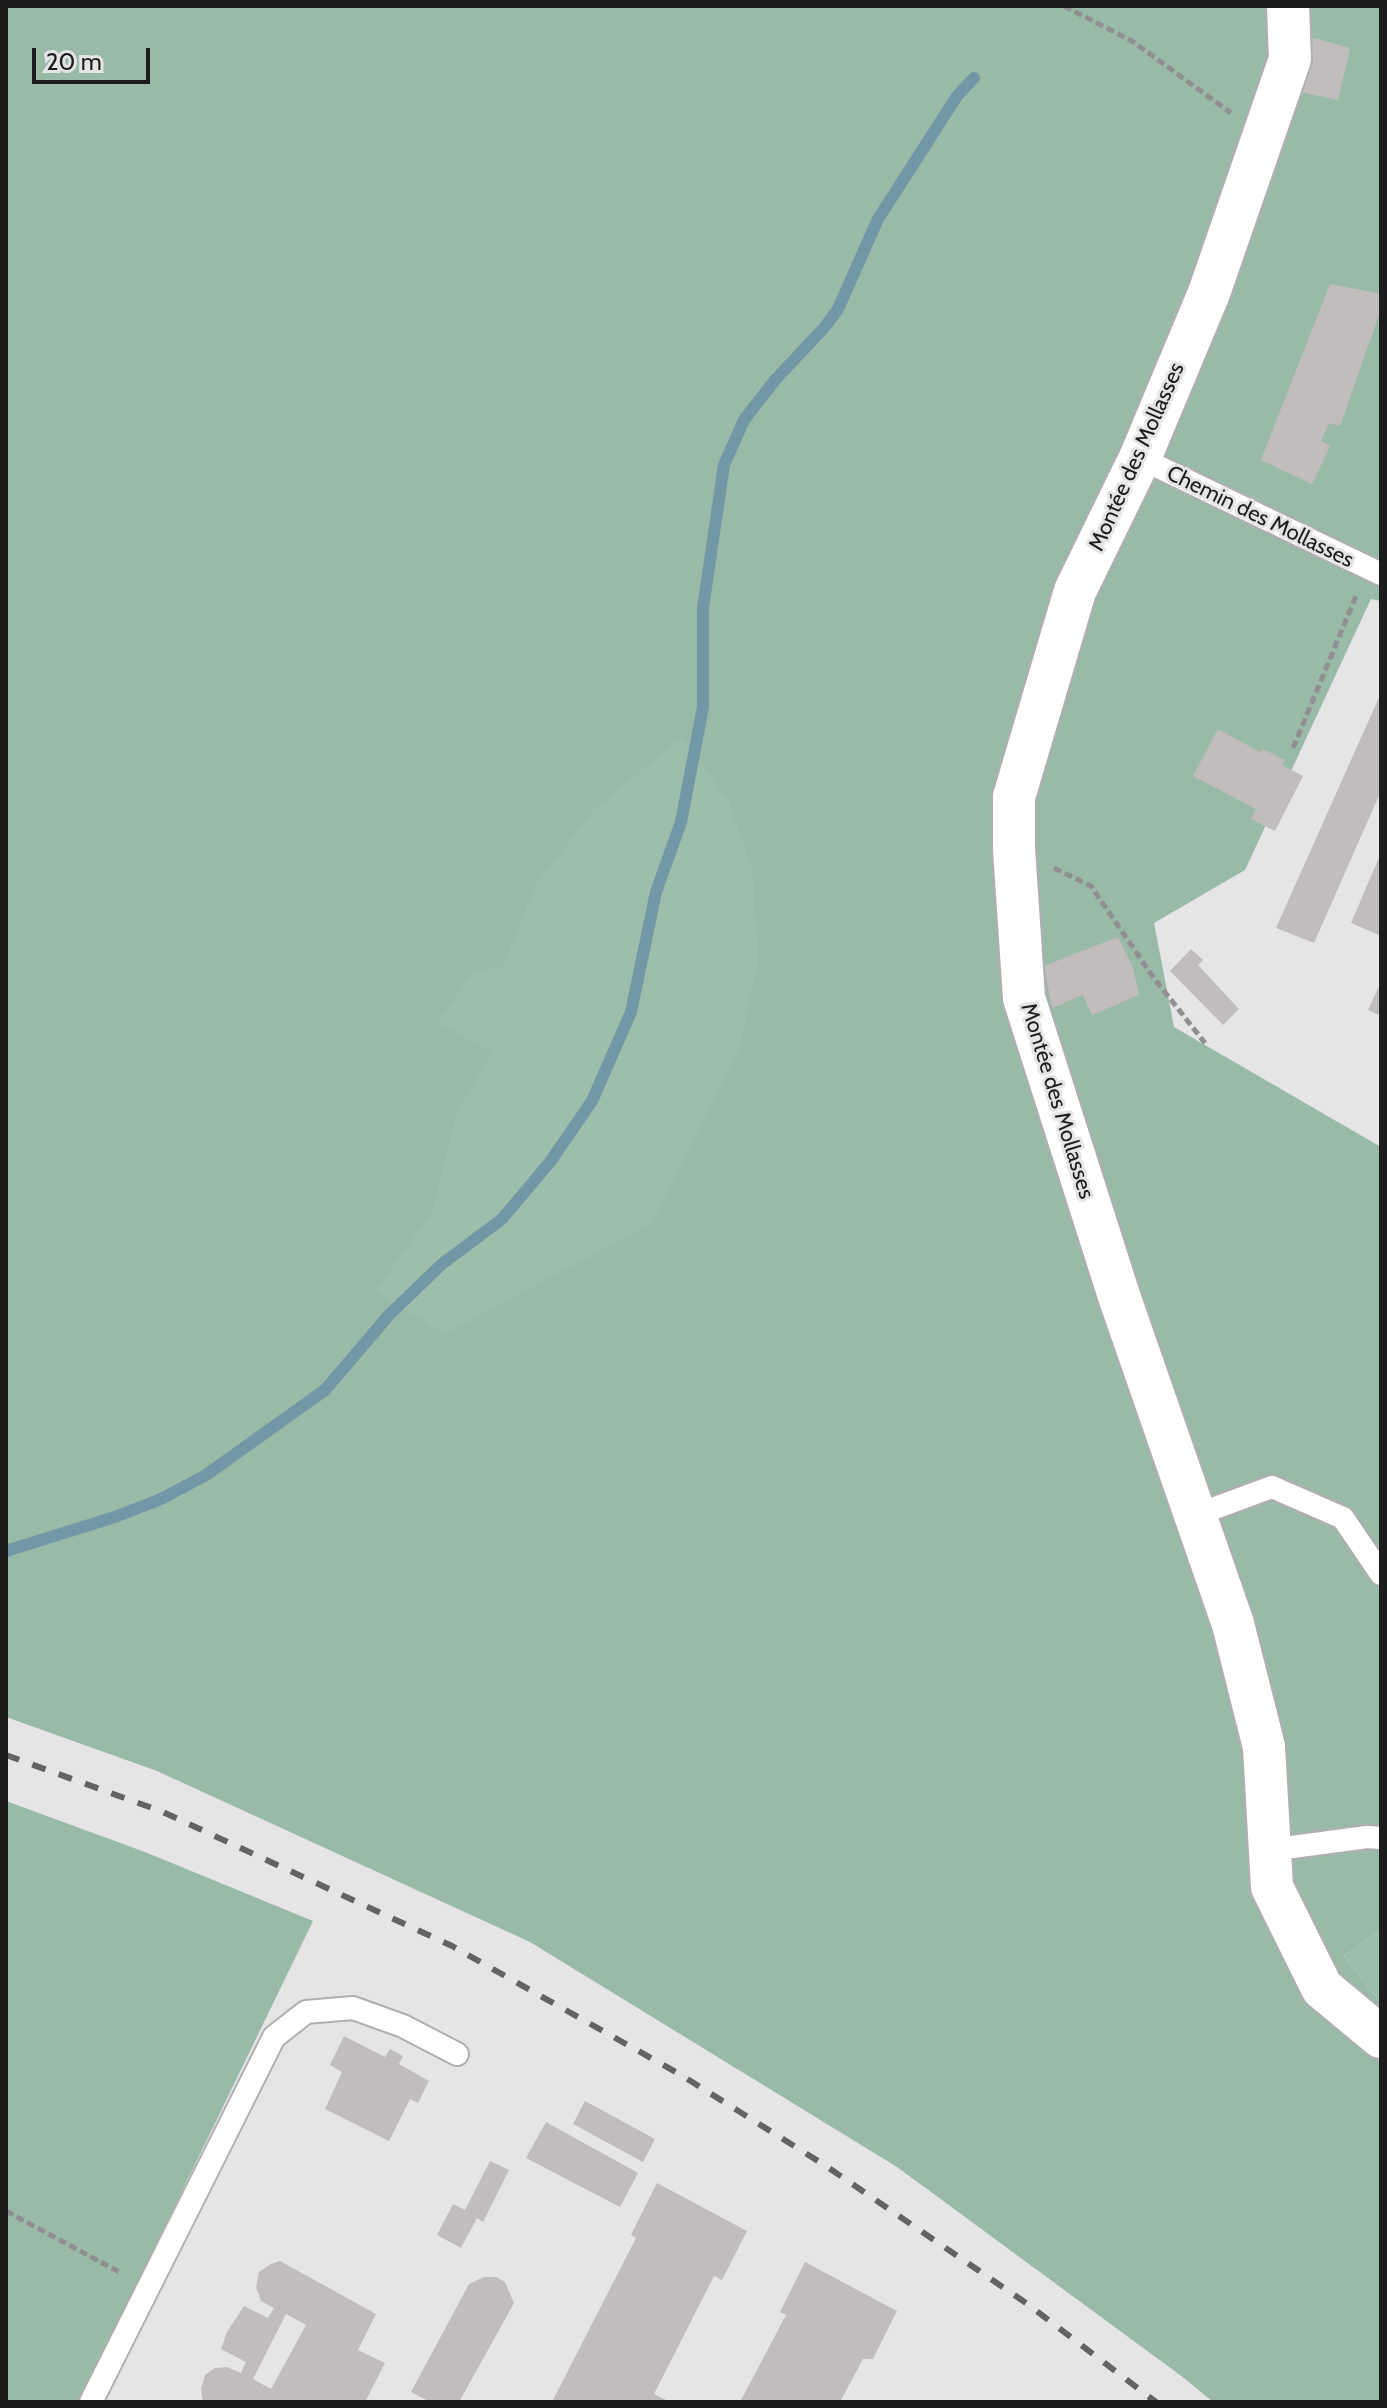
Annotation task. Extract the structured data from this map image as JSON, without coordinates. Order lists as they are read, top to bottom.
{
  "streets": {
    "street": ["Montée des Mollasses"],
    "lane": ["Chemin des Mollasses"]
  },
  "crossings": [
    ["Montée des Mollasses", "Chemin des Mollasses"]
  ],
  "scale_bar": "20 m"
}
